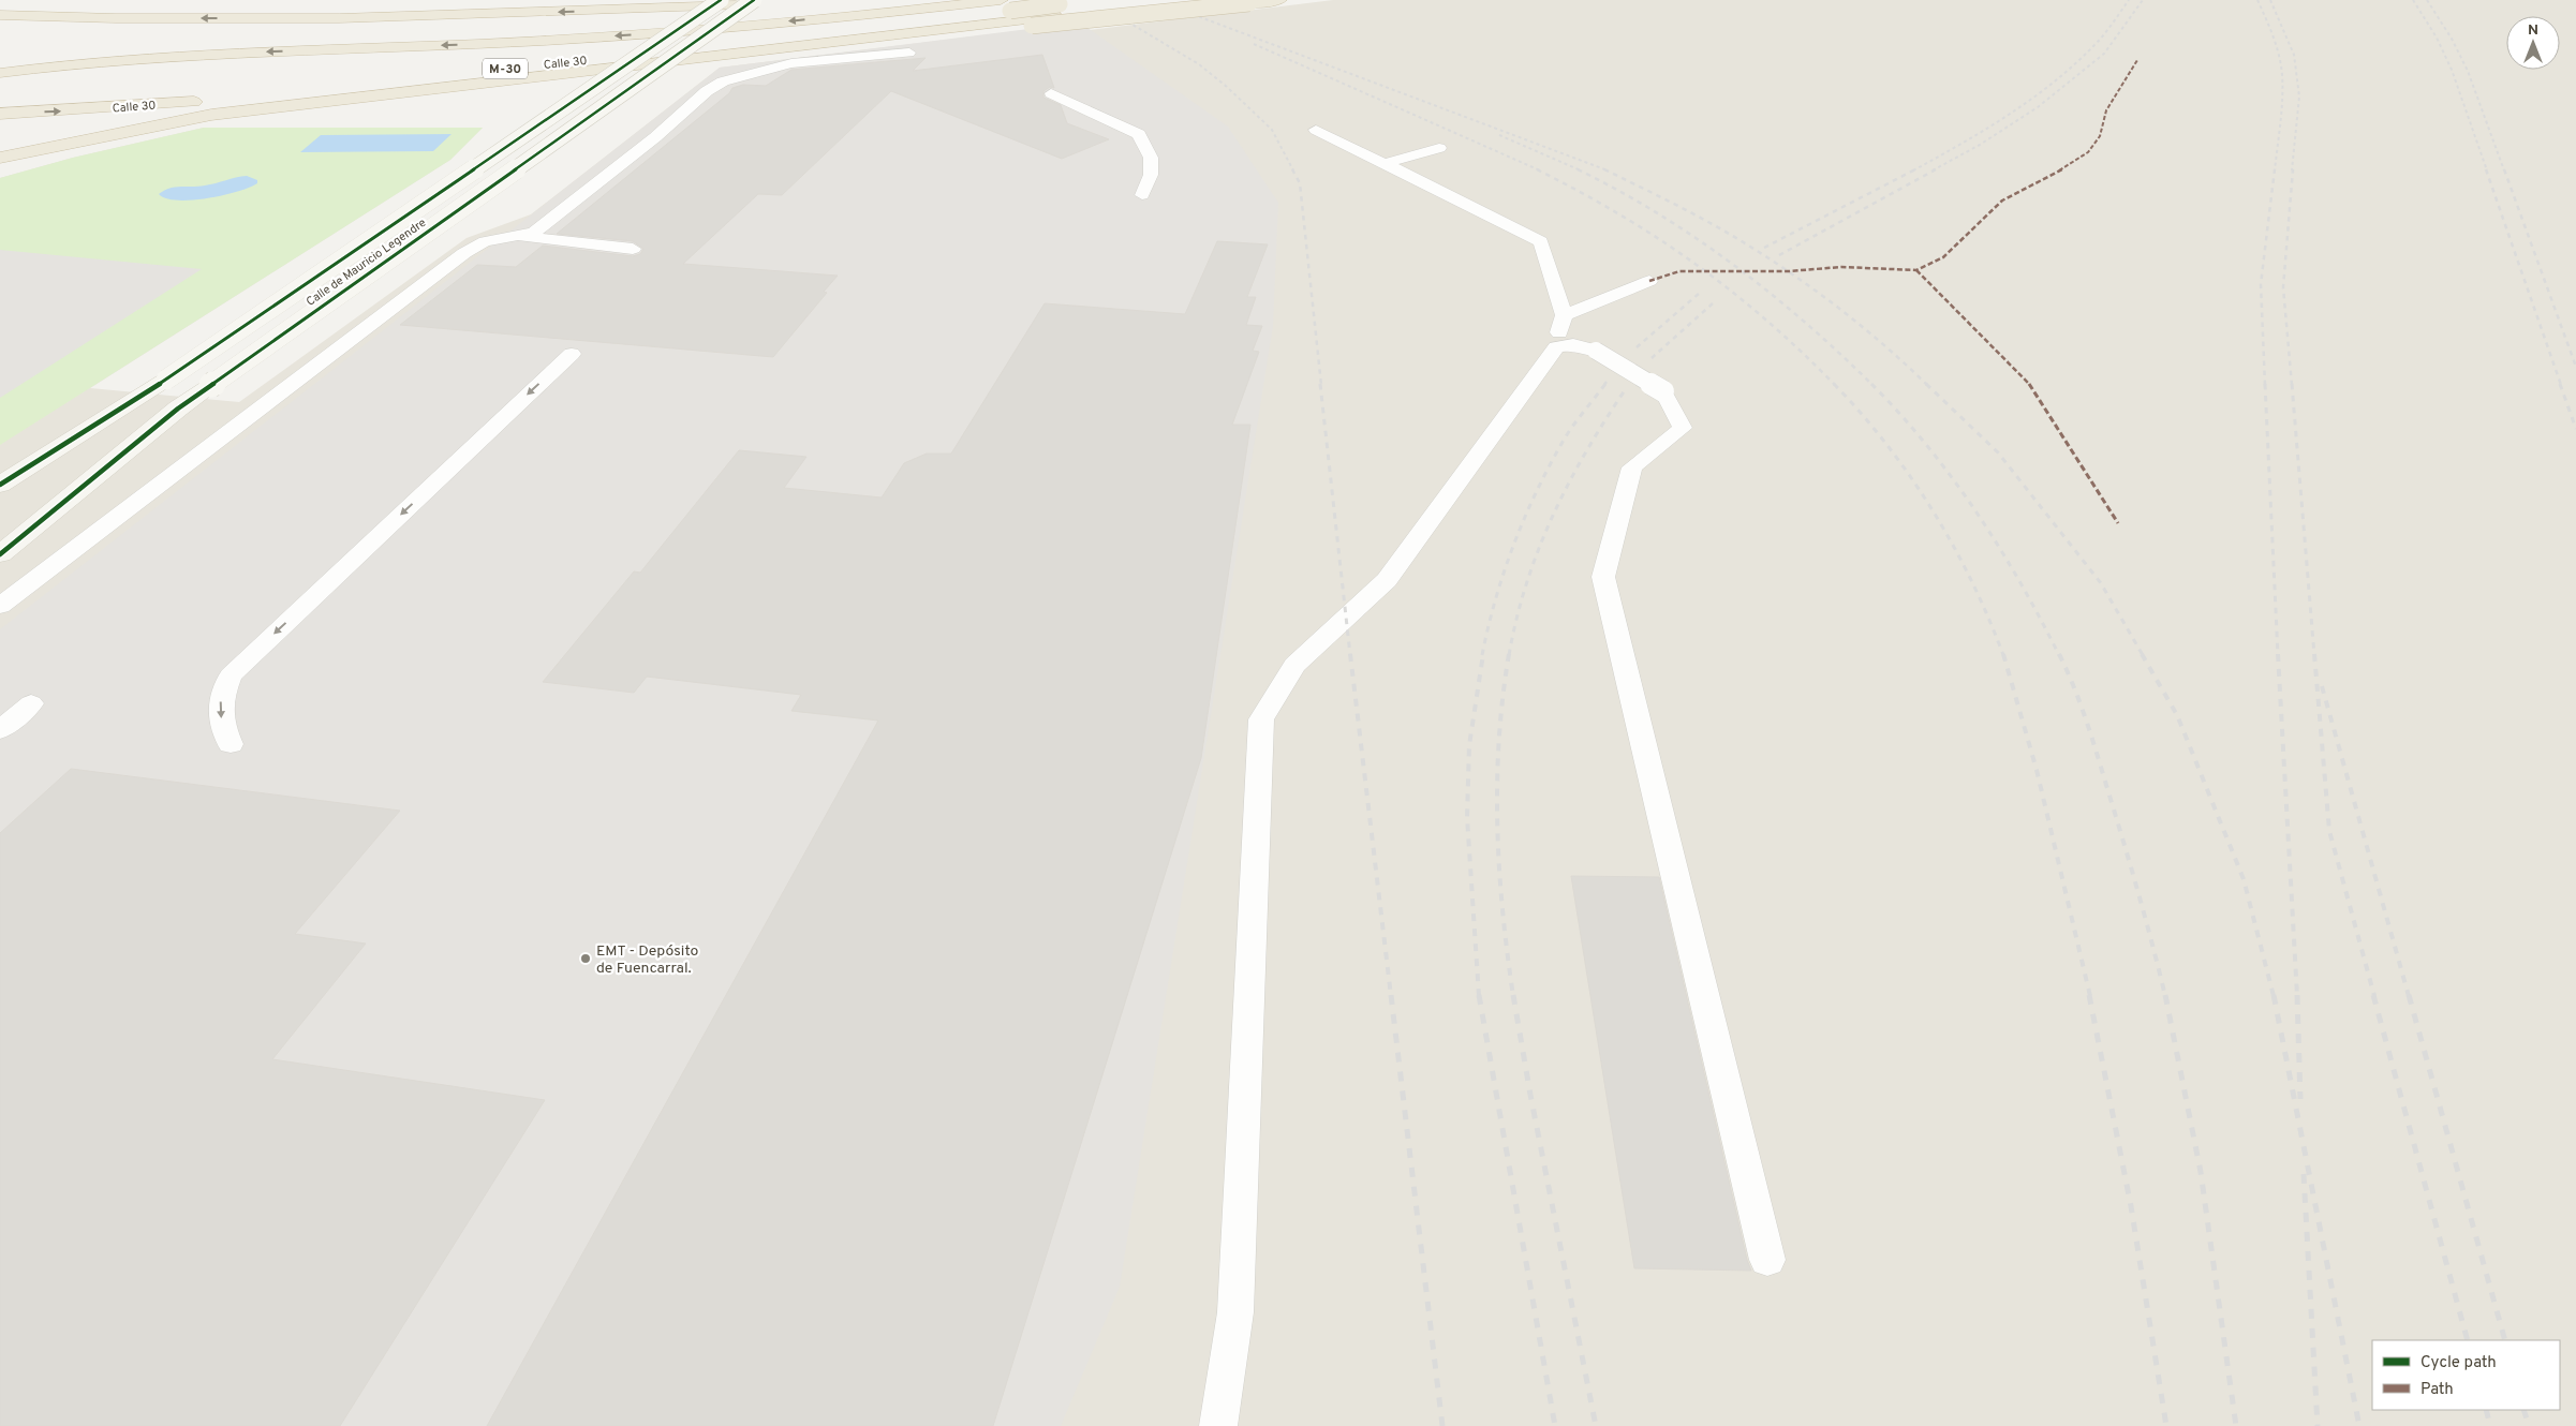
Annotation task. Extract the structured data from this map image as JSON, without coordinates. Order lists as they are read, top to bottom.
{
  "streets": {
    "highway": ["Calle 30", "M-30"],
    "street": ["Calle de Mauricio Legendre"]
  },
  "places": ["EMT - Depósito de Fuencarral."],
  "legend": ["Cycle path", "Path"],
  "north": "top"
}
